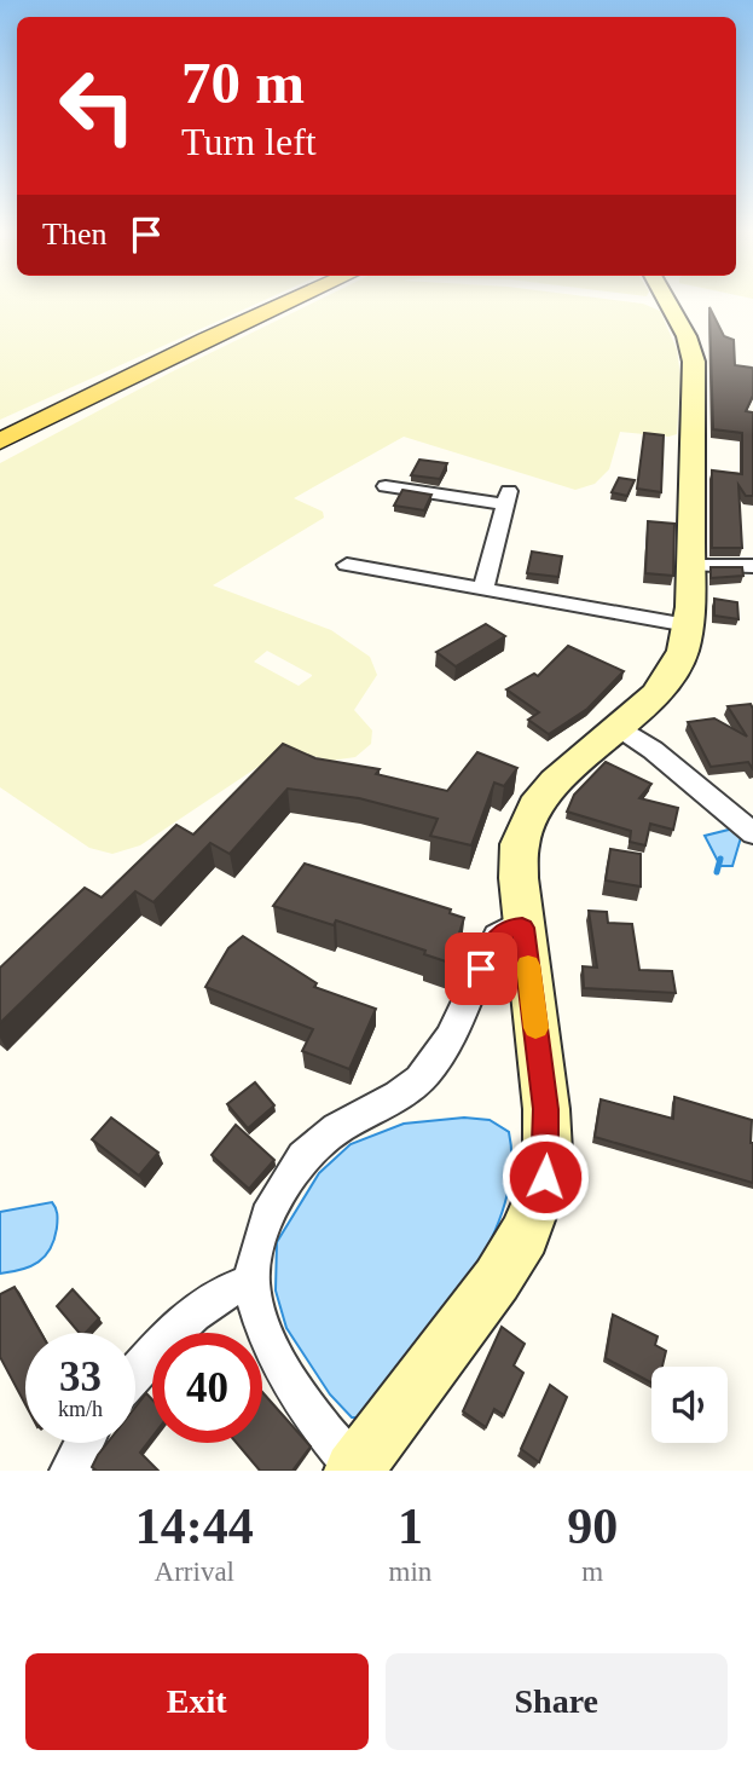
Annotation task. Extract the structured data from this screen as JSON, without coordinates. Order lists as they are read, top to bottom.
{
  "page": {
    "turn": ["70 m", "Turn left"],
    "then": "Then",
    "speed": "33 km/h",
    "limit": "40",
    "eta": [
      "14:44",
      "Arrival",
      "1",
      "min",
      "90",
      "m"
    ],
    "buttons": ["Exit", "Share"]
  }
}
